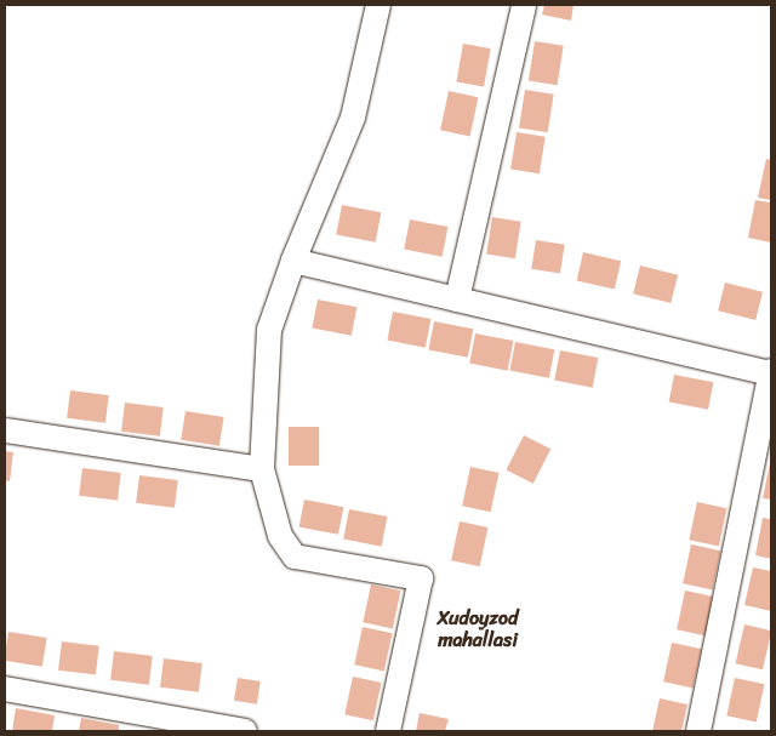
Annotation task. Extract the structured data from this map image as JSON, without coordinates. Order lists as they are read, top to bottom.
{
  "districts": ["Xudoyzod mahallasi"]
}
